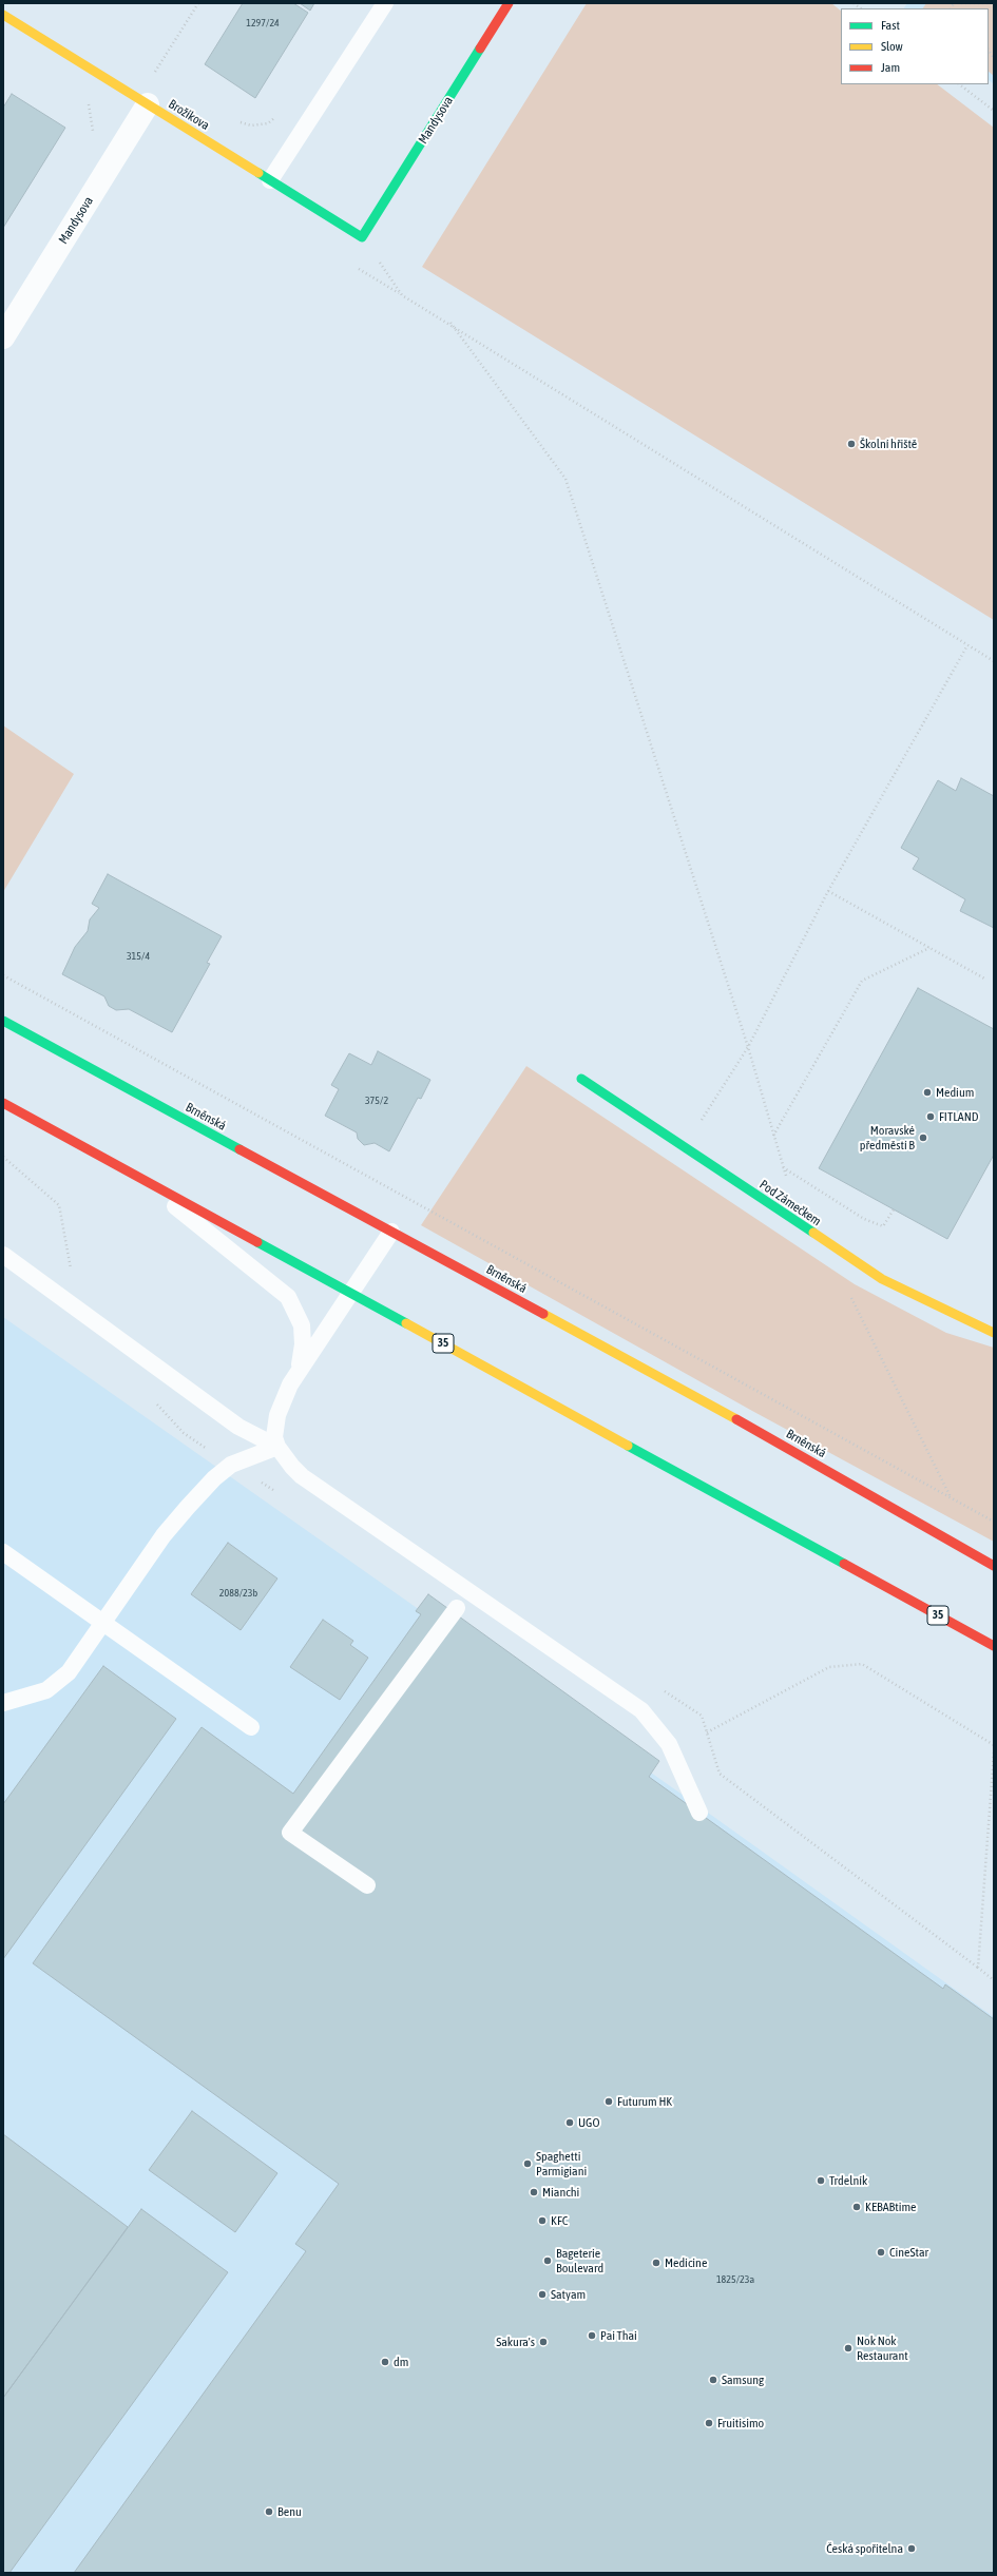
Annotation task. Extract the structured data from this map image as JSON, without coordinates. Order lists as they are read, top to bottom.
{
  "streets": {
    "main road": [
      "Brožíkova",
      "Mandysova",
      "Brněnská",
      "Pod Zámečkem",
      "35"
    ]
  },
  "crossings": [
    ["Brožíkova", "Mandysova"]
  ],
  "places": [
    "Školní hřiště",
    "Medium",
    "FITLAND",
    "Moravské předměstí B",
    "Futurum HK",
    "UGO",
    "Spaghetti Parmigiani",
    "Trdelník",
    "Mianchi",
    "KEBABtime",
    "KFC",
    "CineStar",
    "Bageterie Boulevard",
    "Medicine",
    "Satyam",
    "Pai Thai",
    "Sakura's",
    "Nok Nok Restaurant",
    "dm",
    "Samsung",
    "Fruitisimo",
    "Benu",
    "Česká spořitelna"
  ],
  "house_numbers": [
    "1297/24",
    "315/4",
    "375/2",
    "2088/23b",
    "1825/23a"
  ],
  "legend": ["Fast", "Slow", "Jam"]
}
